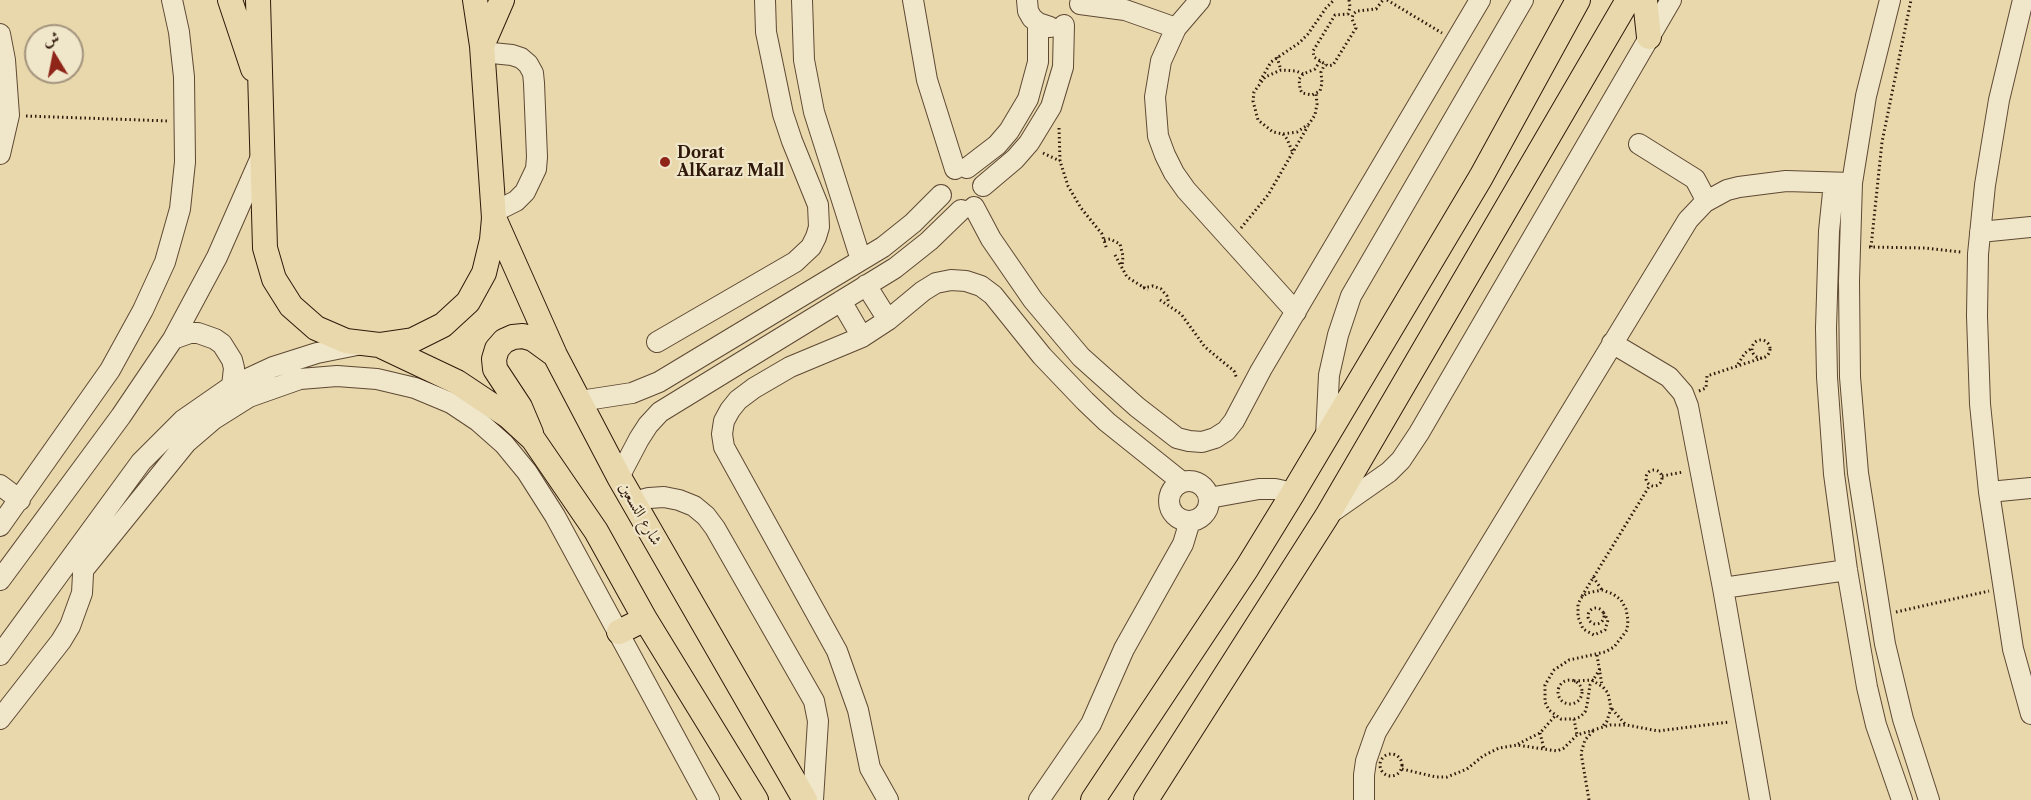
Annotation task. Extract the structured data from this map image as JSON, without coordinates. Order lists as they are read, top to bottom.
{
  "streets": {
    "main road": ["شارع التسعين"]
  },
  "places": ["Dorat AlKaraz Mall"],
  "north": "top"
}
